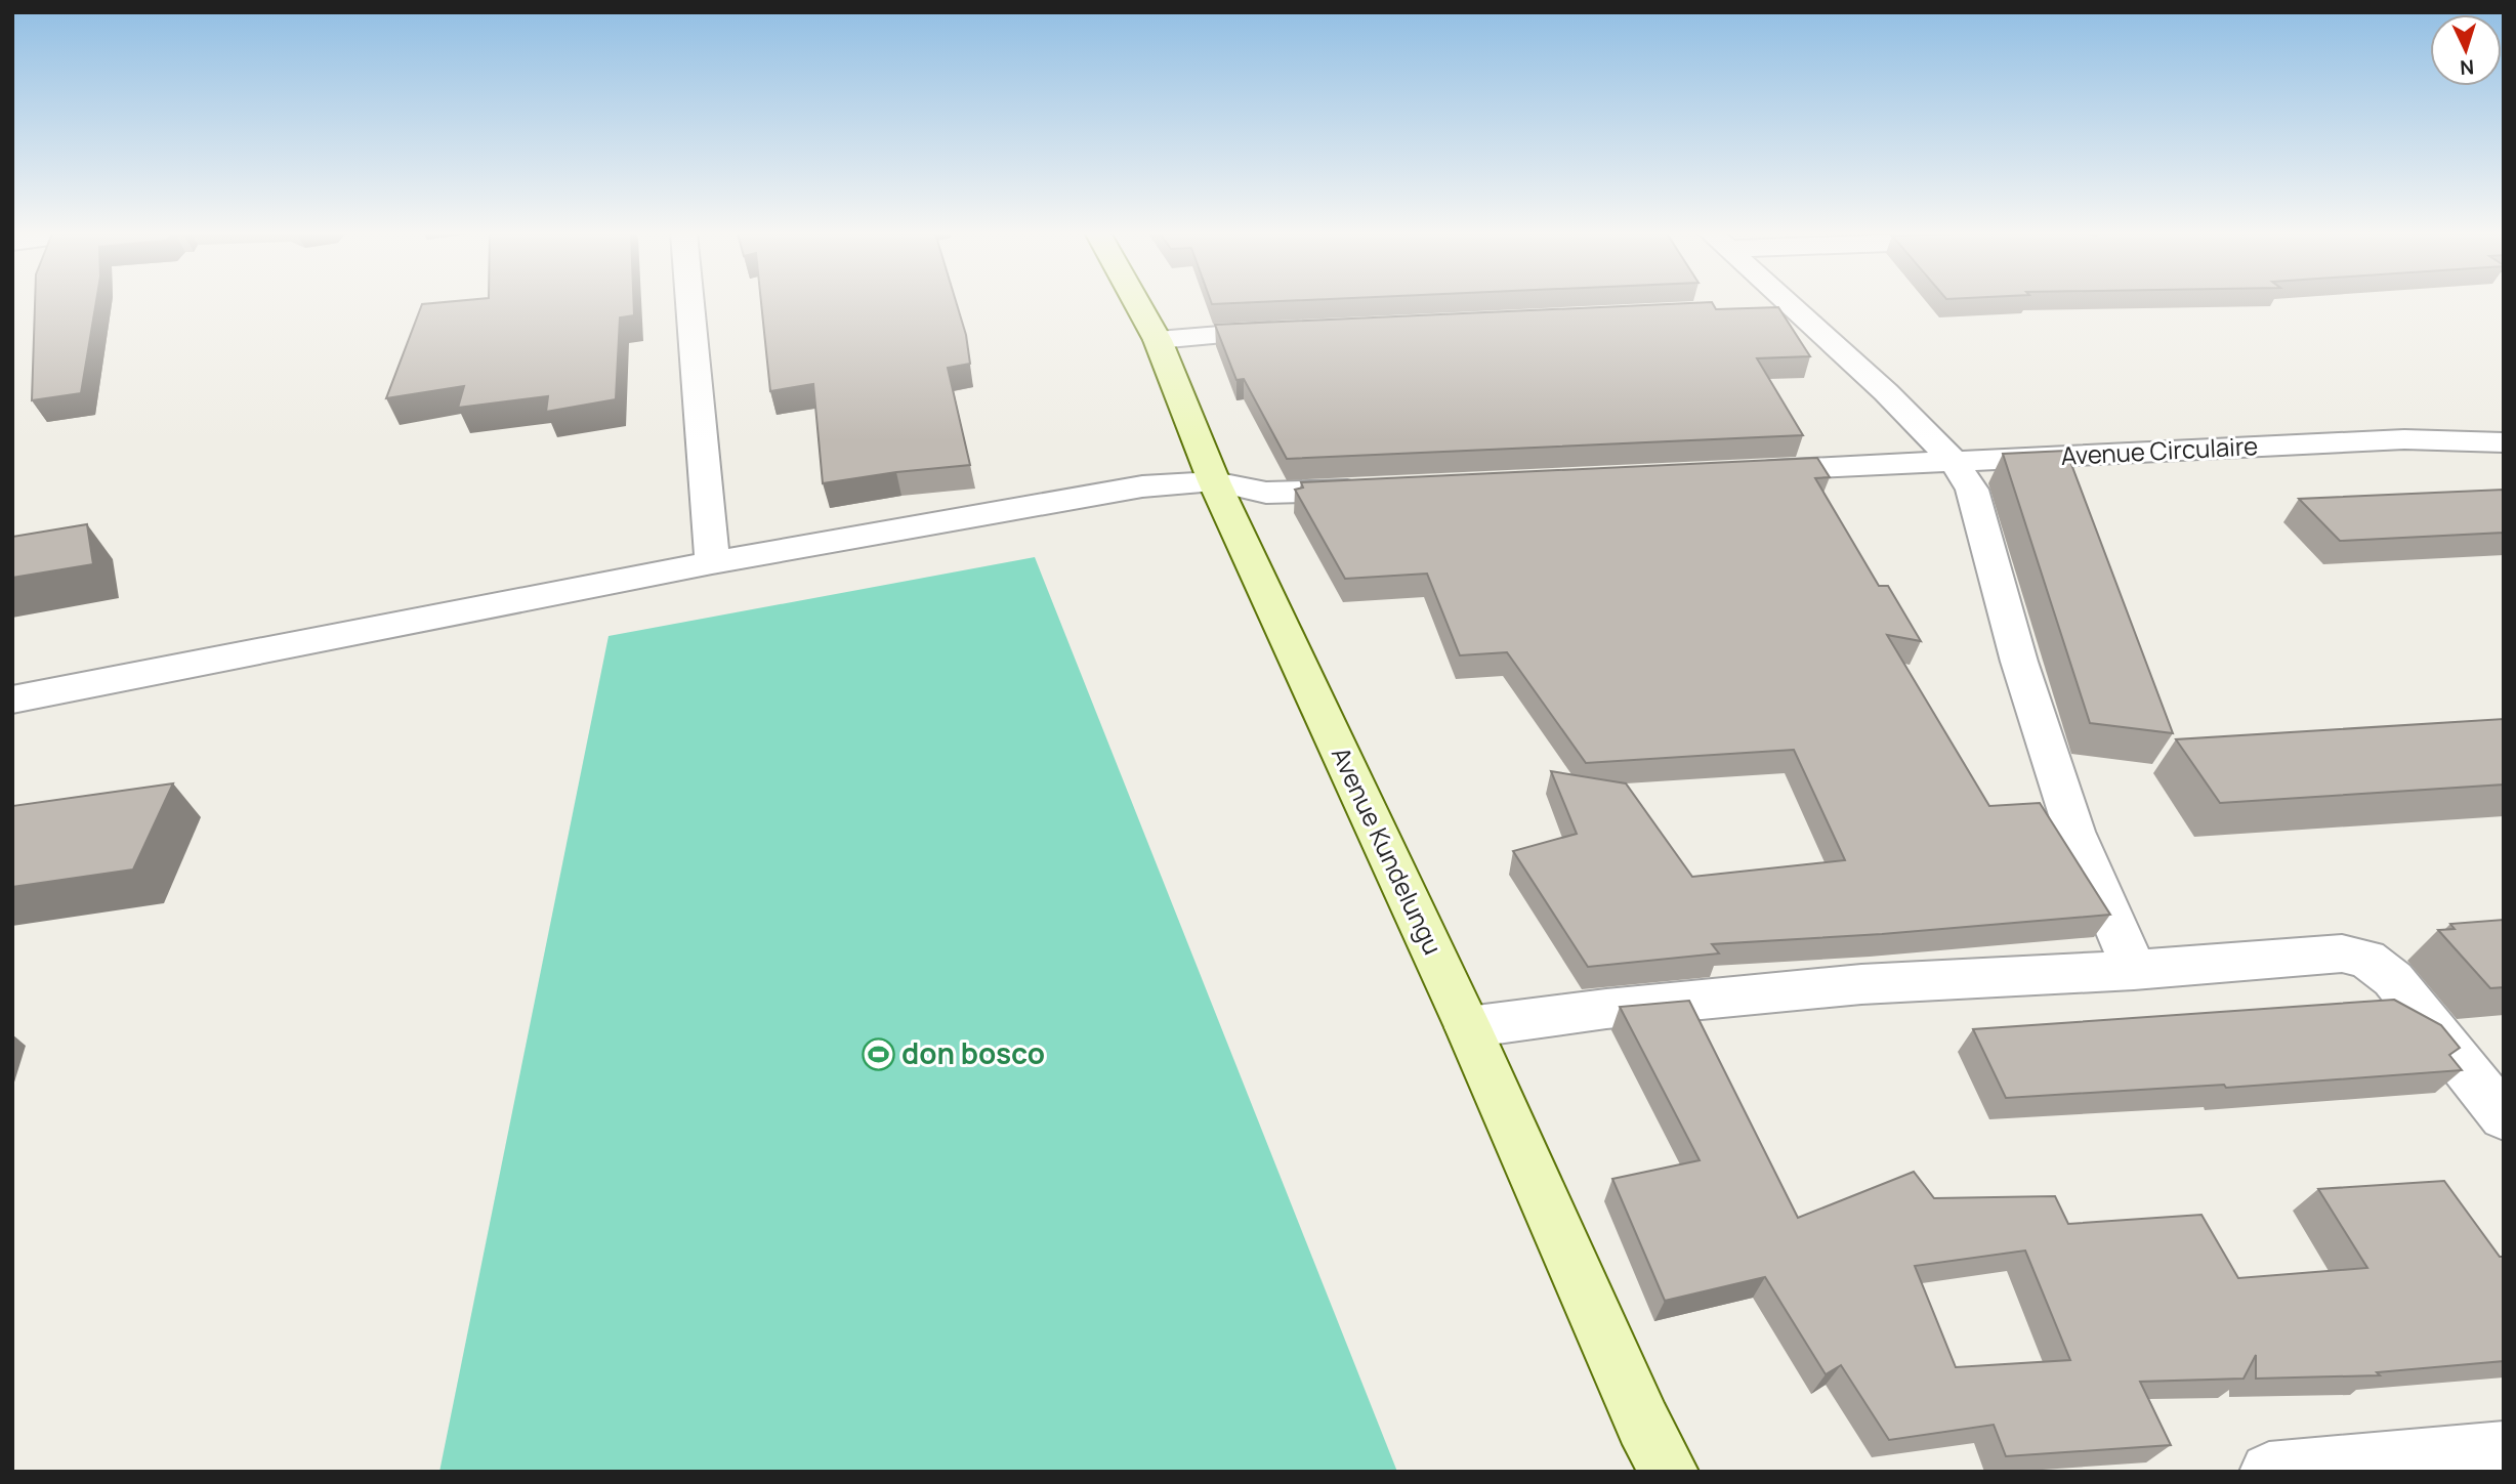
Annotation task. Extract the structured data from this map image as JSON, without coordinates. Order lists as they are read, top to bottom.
{
  "streets": {
    "street": ["Avenue Circulaire", "Avenue Kundelungu"]
  },
  "places": {
    "sports": ["don bosco"]
  },
  "north": "bottom"
}
